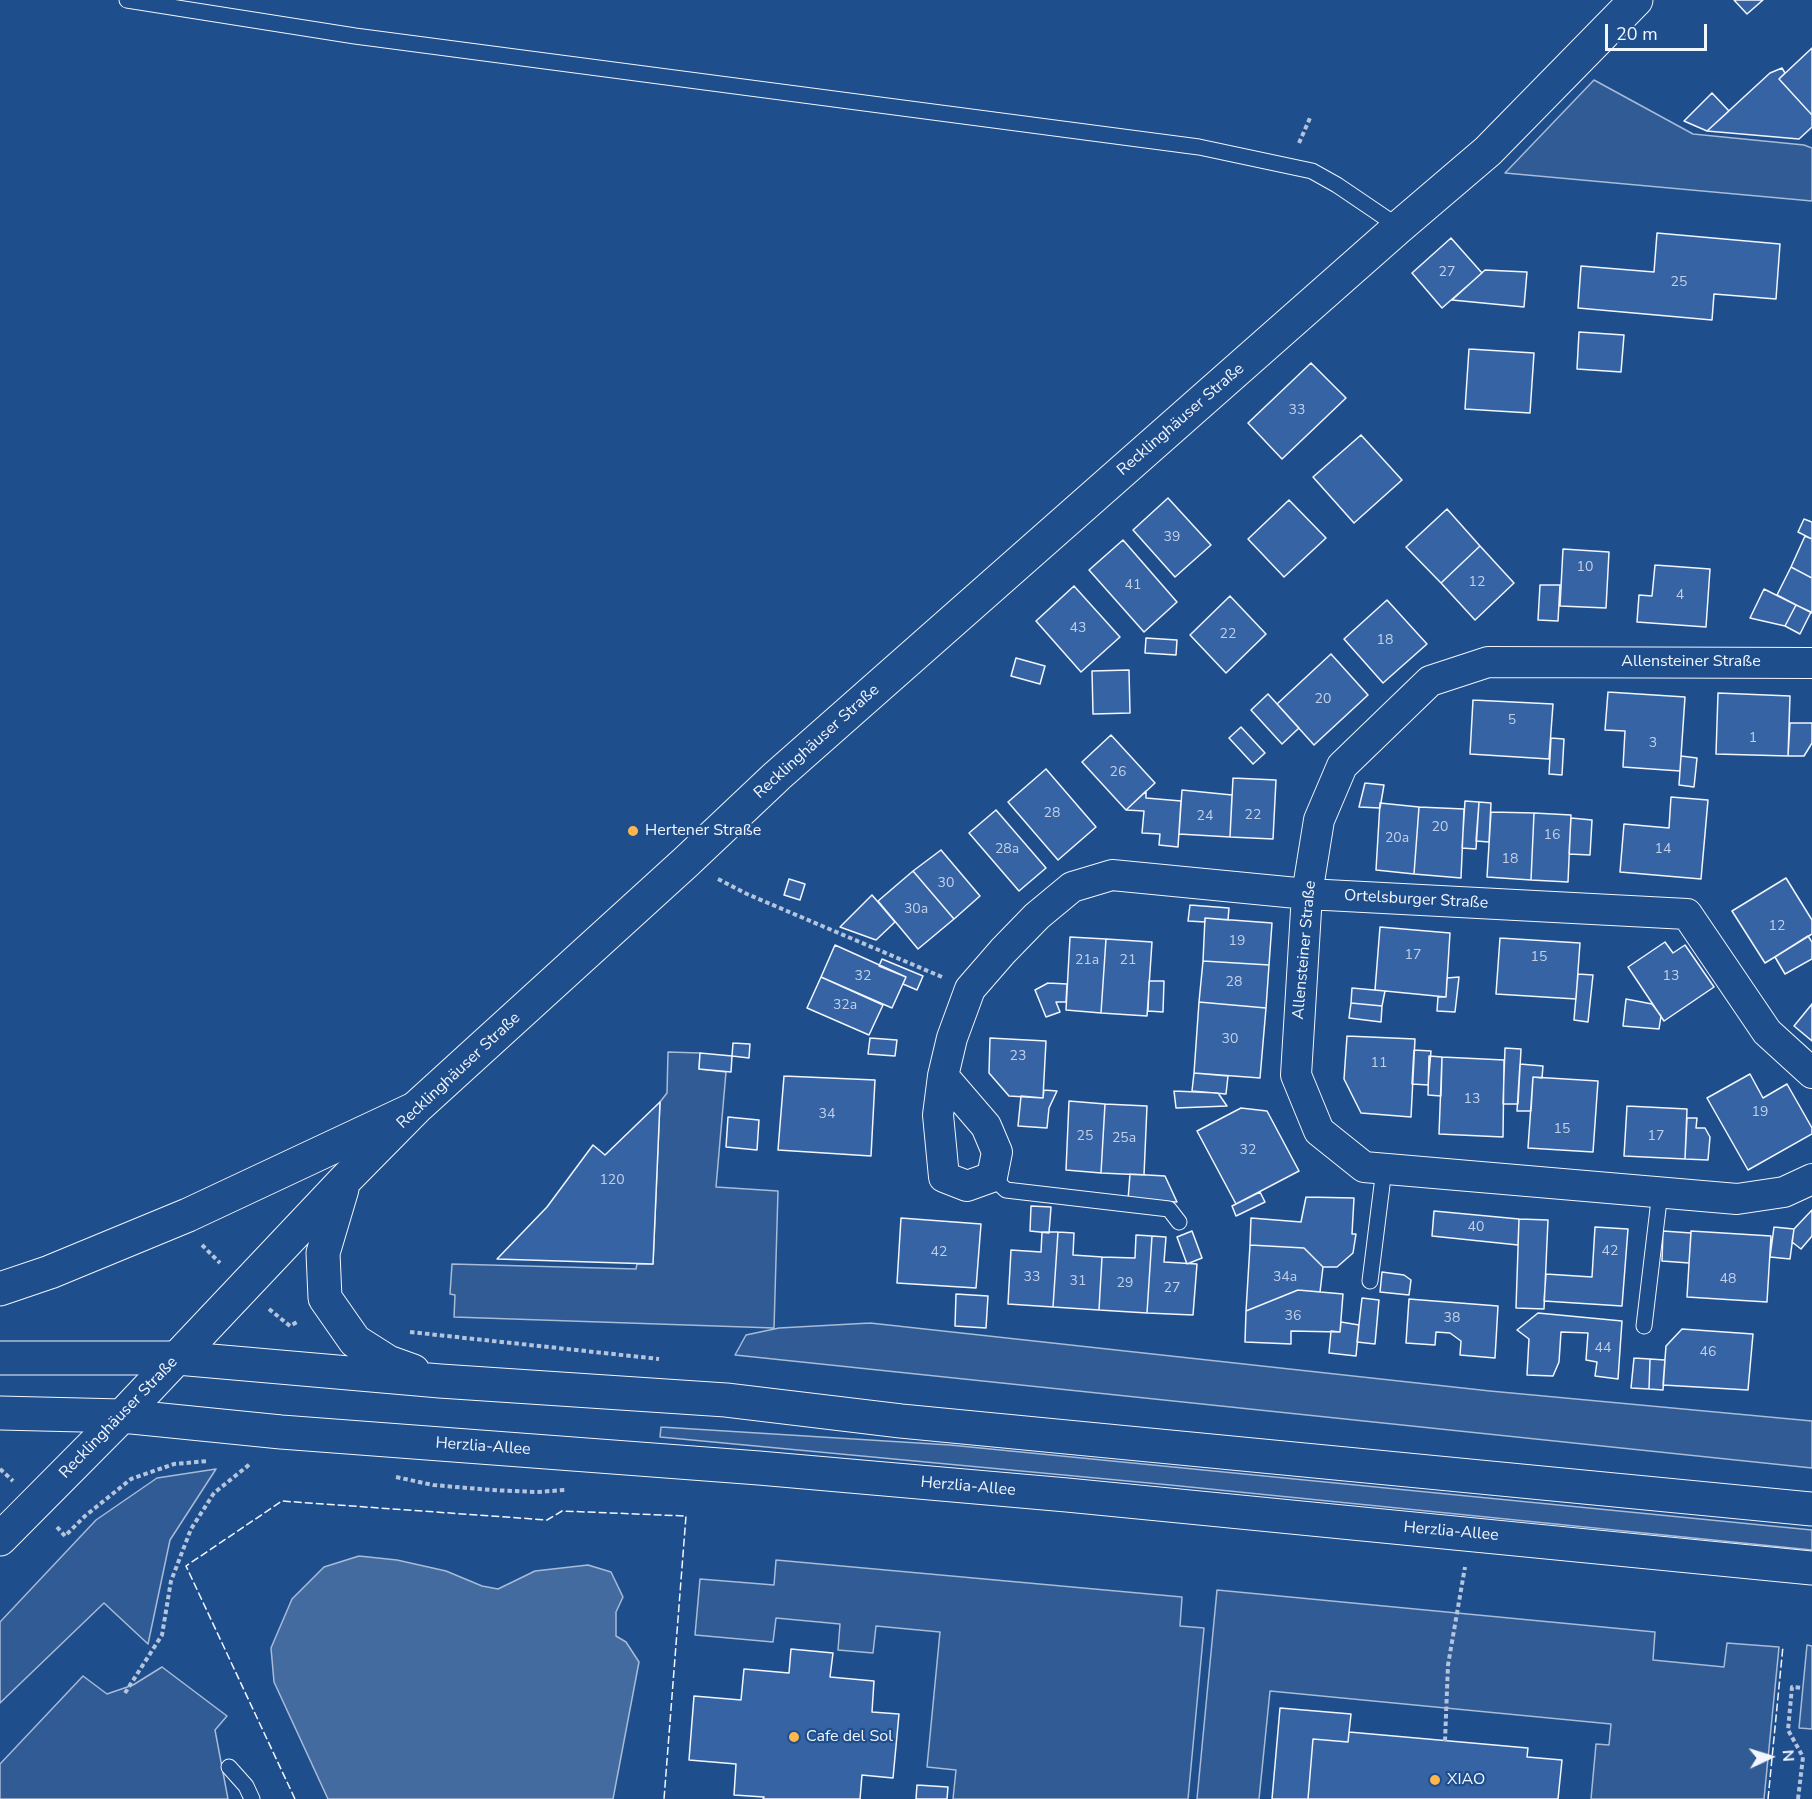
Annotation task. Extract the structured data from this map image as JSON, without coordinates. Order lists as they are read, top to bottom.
{
  "streets": {
    "main road": ["Recklinghäuser Straße", "Herzlia-Allee"],
    "street": ["Allensteiner Straße", "Ortelsburger Straße"]
  },
  "crossings": [
    ["Recklinghäuser Straße", "Herzlia-Allee"],
    ["Allensteiner Straße", "Ortelsburger Straße"]
  ],
  "places": ["Hertener Straße", "Cafe del Sol", "XIAO"],
  "house_numbers": [
    "27",
    "25",
    "33",
    "39",
    "10",
    "12",
    "41",
    "4",
    "43",
    "22",
    "18",
    "20",
    "5",
    "1",
    "3",
    "26",
    "28",
    "22",
    "24",
    "20",
    "16",
    "20a",
    "28a",
    "14",
    "18",
    "30",
    "30a",
    "12",
    "19",
    "17",
    "15",
    "21a",
    "21",
    "32",
    "13",
    "28",
    "32a",
    "30",
    "23",
    "11",
    "13",
    "19",
    "34",
    "15",
    "25",
    "17",
    "25a",
    "32",
    "120",
    "40",
    "42",
    "42",
    "33",
    "34a",
    "48",
    "31",
    "29",
    "27",
    "36",
    "38",
    "44",
    "46"
  ],
  "scale_bar": "20 m",
  "north": "right"
}
